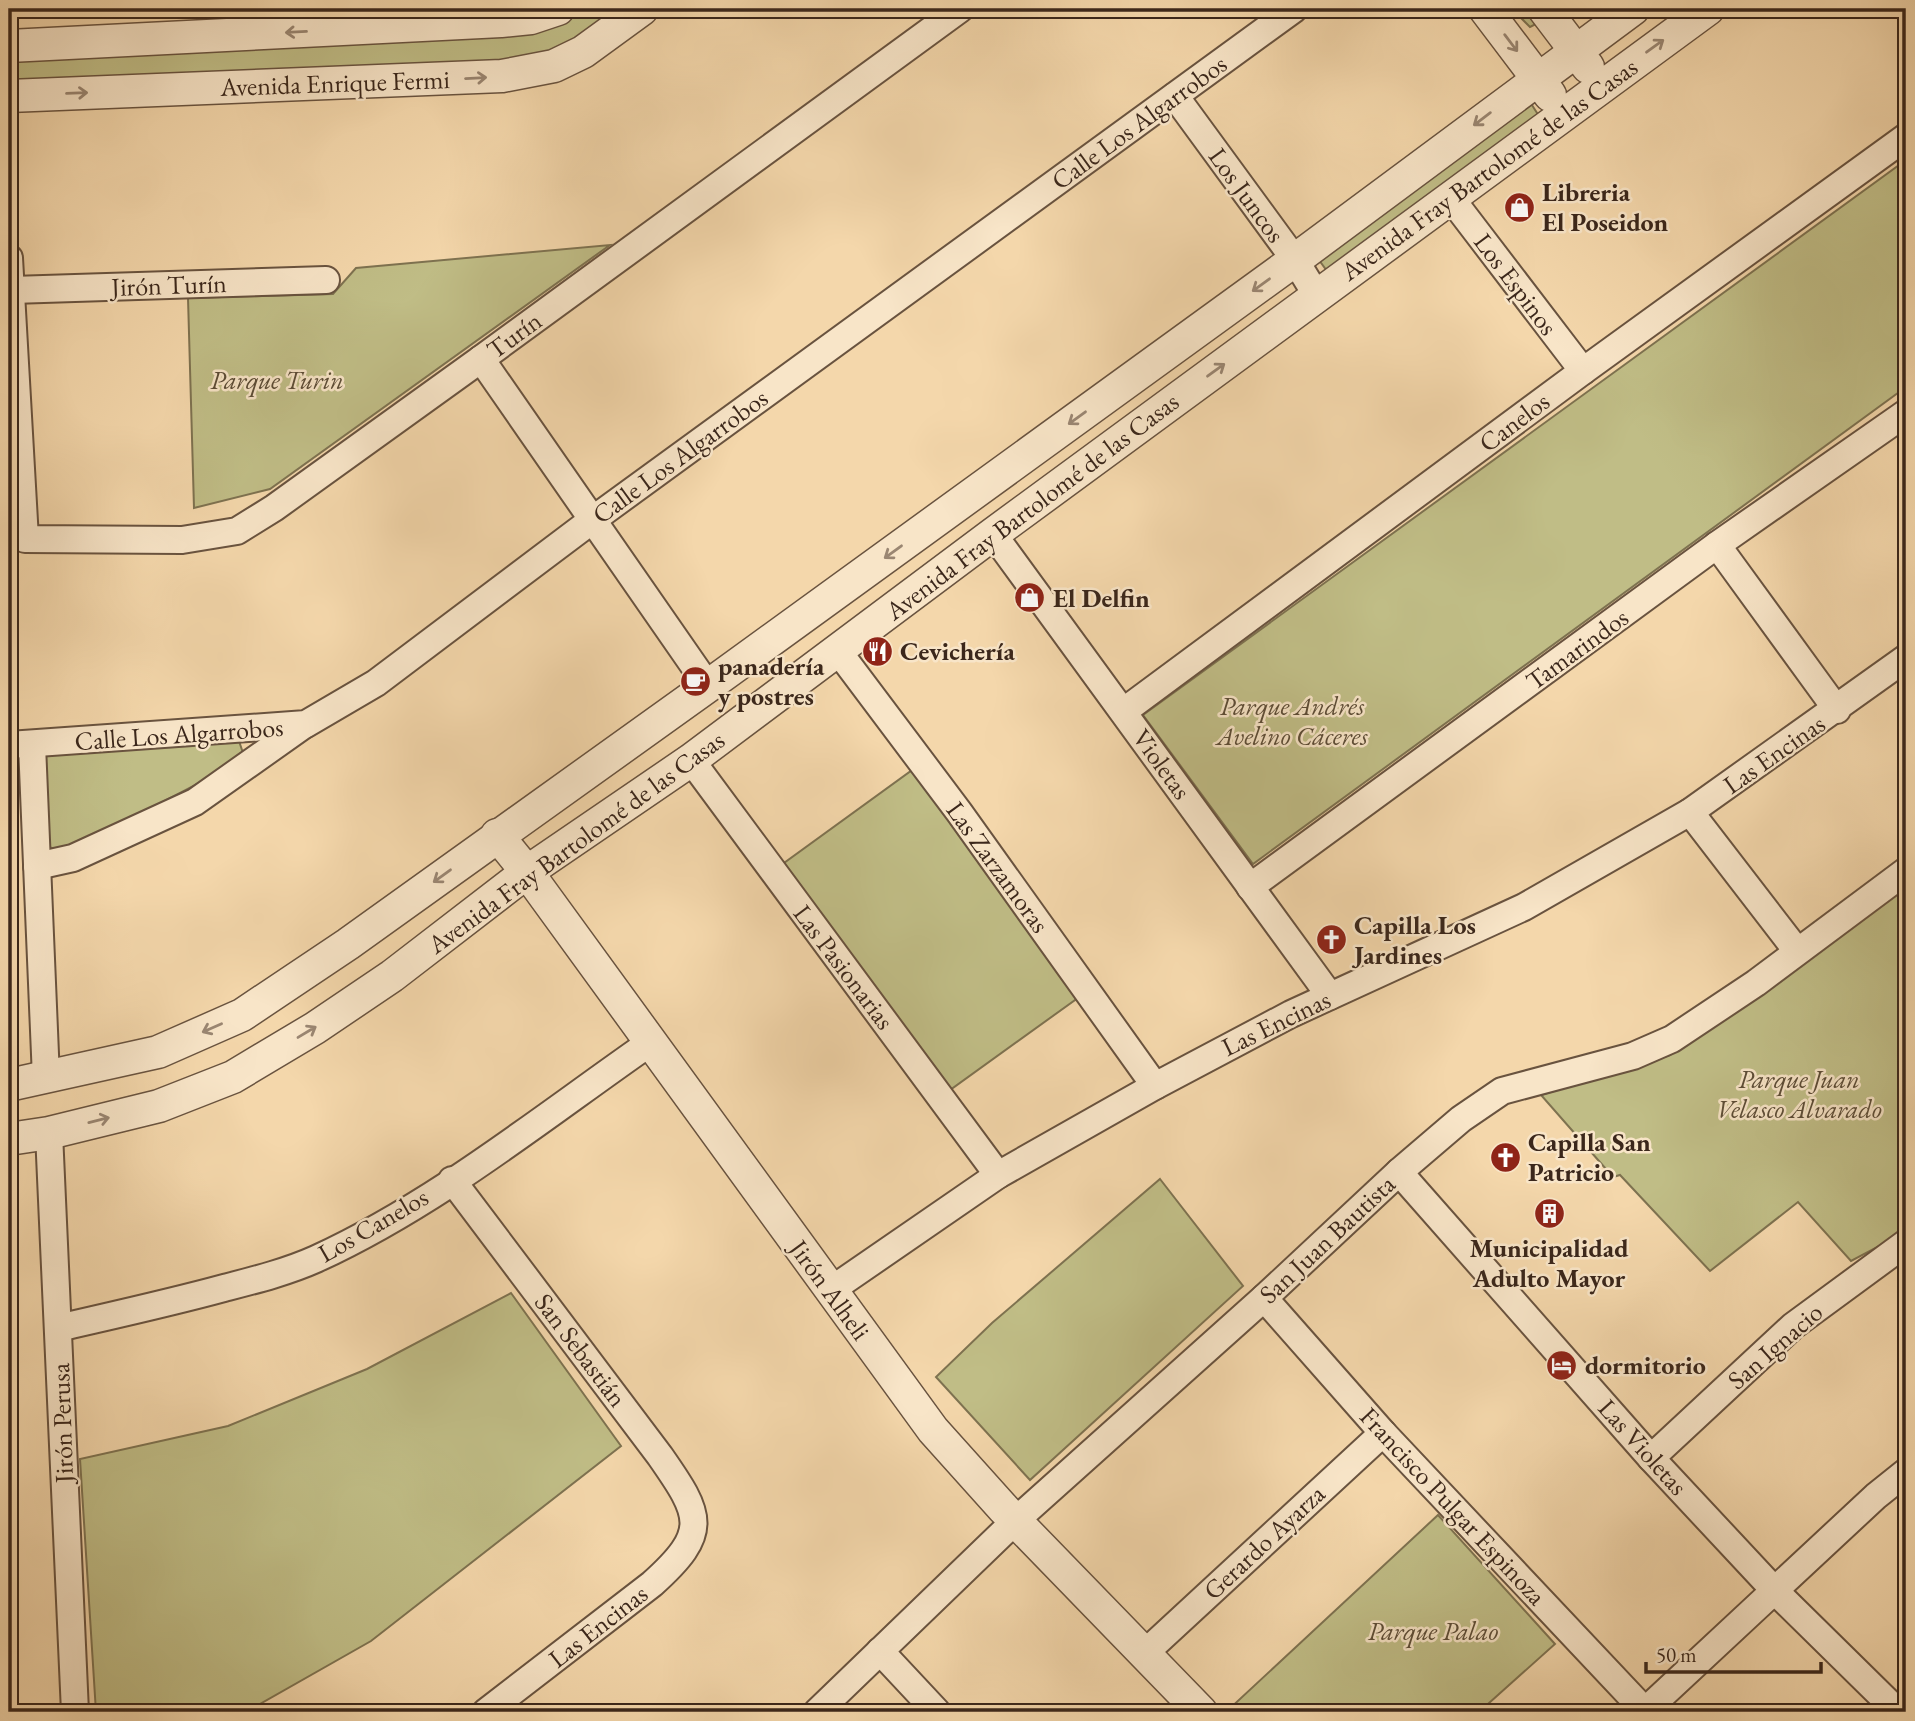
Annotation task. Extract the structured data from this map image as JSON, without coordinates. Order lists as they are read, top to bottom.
{
  "streets": {
    "street": [
      "Avenida Enrique Fermi",
      "Calle Los Algarrobos",
      "Avenida Fray Bartolomé de las Casas",
      "Los Juncos",
      "Los Espinos",
      "Jirón Turín",
      "Turín",
      "Canelos",
      "Tamarindos",
      "Las Encinas",
      "Violetas",
      "Las Zarzamoras",
      "Las Pasionarias",
      "Los Canelos",
      "San Juan Bautista",
      "Jirón Alheli",
      "San Ignacio",
      "San Sebastián",
      "Jirón Perusa",
      "Las Violetas",
      "Francisco Pulgar Espinoza",
      "Gerardo Ayarza"
    ]
  },
  "crossings": [
    ["Calle Los Algarrobos", "Los Juncos"],
    ["Avenida Fray Bartolomé de las Casas", "Los Juncos"],
    ["Avenida Fray Bartolomé de las Casas", "Los Espinos"],
    ["Avenida Fray Bartolomé de las Casas", "Violetas"],
    ["Avenida Fray Bartolomé de las Casas", "Las Zarzamoras"],
    ["Avenida Fray Bartolomé de las Casas", "Las Pasionarias"],
    ["Avenida Fray Bartolomé de las Casas", "Jirón Alheli"],
    ["Avenida Fray Bartolomé de las Casas", "Jirón Perusa"],
    ["Los Espinos", "Canelos"],
    ["Jirón Turín", "Turín"],
    ["Canelos", "Violetas"],
    ["Tamarindos", "Violetas"],
    ["Las Encinas", "Violetas"],
    ["Las Encinas", "Las Zarzamoras"],
    ["Las Encinas", "Las Pasionarias"],
    ["Las Encinas", "Jirón Alheli"],
    ["Las Encinas", "San Sebastián"],
    ["Los Canelos", "Jirón Alheli"],
    ["Los Canelos", "San Sebastián"],
    ["Los Canelos", "Jirón Perusa"],
    ["San Juan Bautista", "Jirón Alheli"],
    ["San Juan Bautista", "Las Violetas"],
    ["San Juan Bautista", "Francisco Pulgar Espinoza"],
    ["Jirón Alheli", "Gerardo Ayarza"],
    ["San Ignacio", "Las Violetas"],
    ["Francisco Pulgar Espinoza", "Gerardo Ayarza"]
  ],
  "parks": [
    "Parque Turin",
    "Parque Andrés Avelino Cáceres",
    "Parque Juan Velasco Alvarado",
    "Parque Palao"
  ],
  "places": {
    "shop": ["Libreria El Poseidon", "El Delfin"],
    "restaurant": ["Cevichería"],
    "cafe": ["panadería y postres"],
    "church": ["Capilla Los Jardines", "Capilla San Patricio"],
    "building": ["Municipalidad Adulto Mayor"],
    "hotel": ["dormitorio"]
  },
  "scale_bar": "50 m"
}
